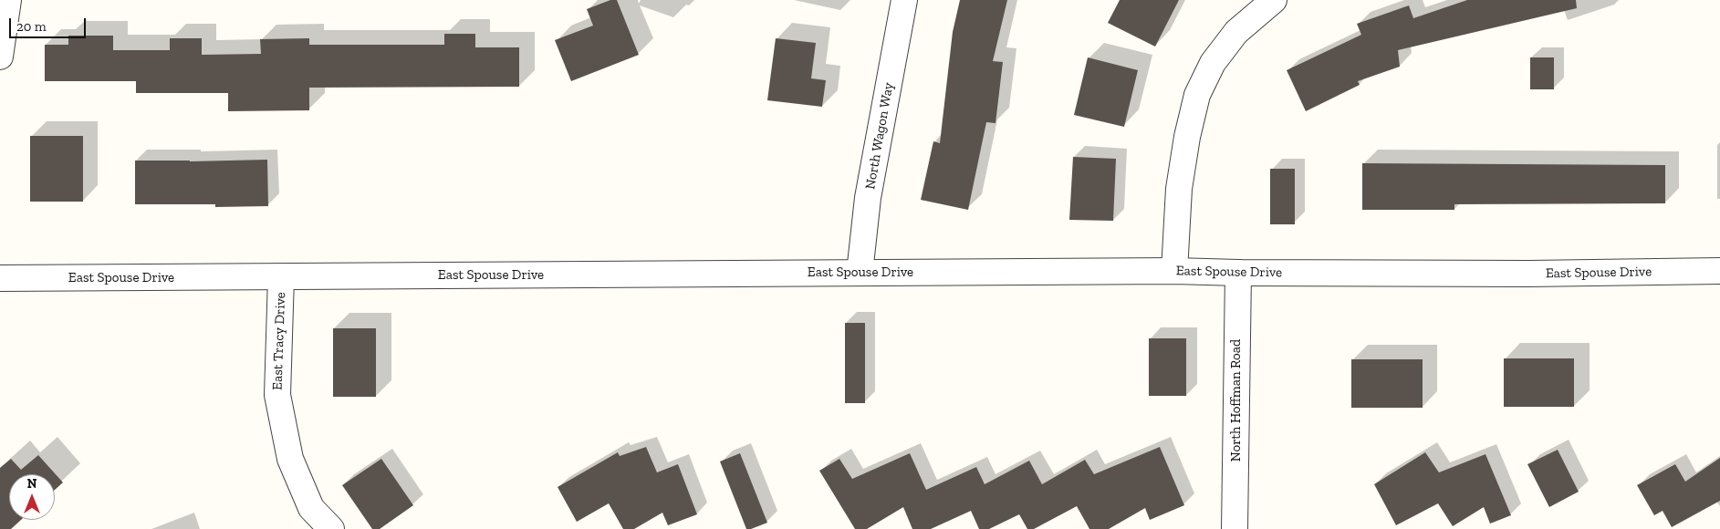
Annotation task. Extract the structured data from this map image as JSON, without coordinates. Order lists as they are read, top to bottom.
{
  "streets": {
    "street": [
      "North Wagon Way",
      "East Spouse Drive",
      "East Tracy Drive",
      "North Hoffman Road"
    ]
  },
  "crossings": [
    ["North Wagon Way", "East Spouse Drive"],
    ["East Spouse Drive", "East Tracy Drive"],
    ["East Spouse Drive", "North Hoffman Road"]
  ],
  "scale_bar": "20 m",
  "north": "top"
}
